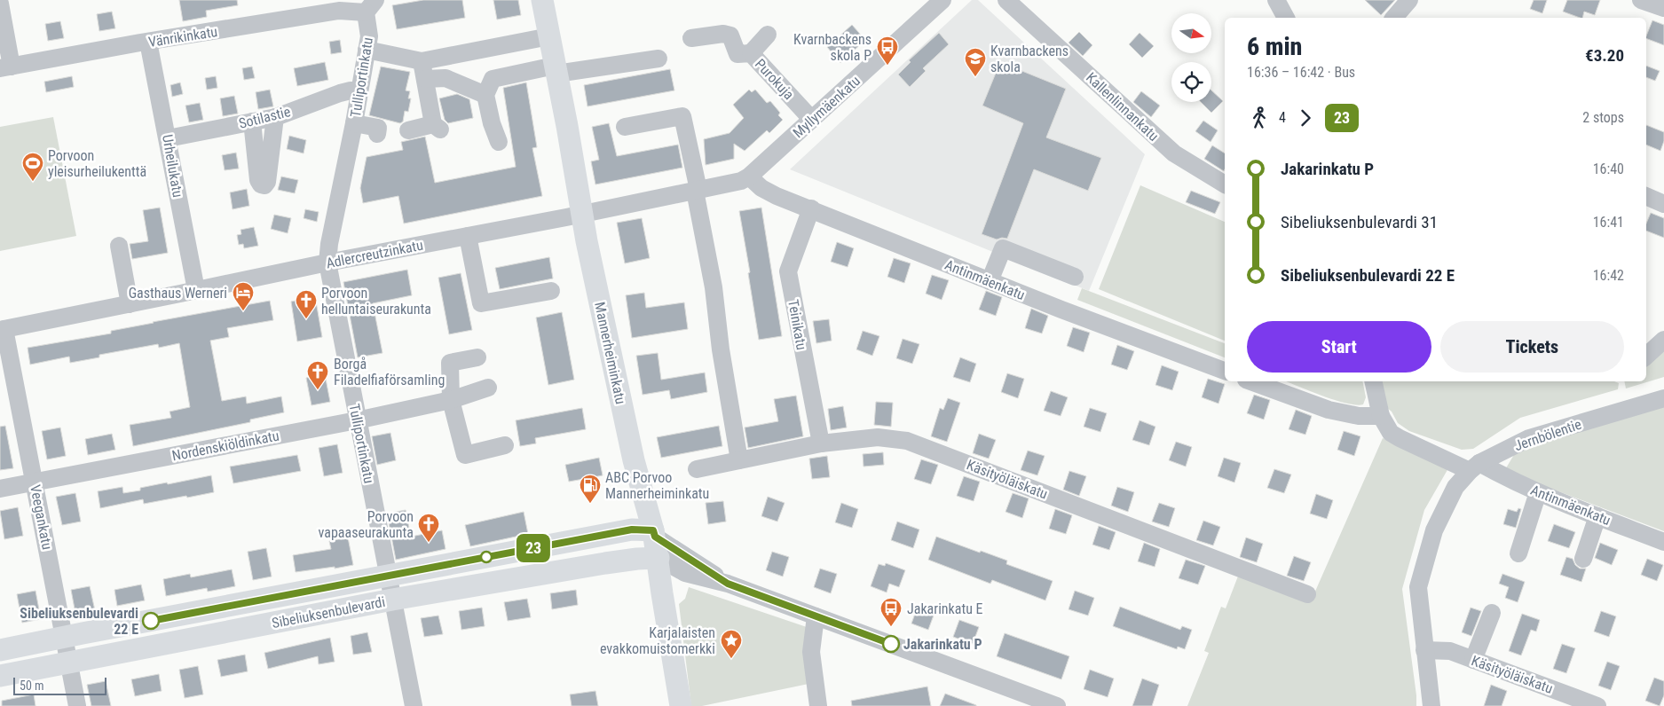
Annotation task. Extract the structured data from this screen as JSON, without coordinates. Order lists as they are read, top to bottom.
{
  "streets": {
    "main road": ["Mannerheiminkatu", "Sibeliuksenbulevardi"],
    "street": [
      "Vänrikinkatu",
      "Tulliportinkatu",
      "Purokuja",
      "Myllymäenkatu",
      "Kallenlinnankatu",
      "Sotilastie",
      "Urheilukatu",
      "Adlercreutzinkatu",
      "Antinmäenkatu",
      "Teinikatu",
      "Jernbölentie",
      "Nordenskiöldinkatu",
      "Käsityöläiskatu",
      "Veegankatu"
    ]
  },
  "crossings": [
    ["Vänrikinkatu", "Tulliportinkatu"],
    ["Vänrikinkatu", "Urheilukatu"],
    ["Tulliportinkatu", "Sotilastie"],
    ["Tulliportinkatu", "Adlercreutzinkatu"],
    ["Tulliportinkatu", "Nordenskiöldinkatu"],
    ["Tulliportinkatu", "Sibeliuksenbulevardi"],
    ["Purokuja", "Myllymäenkatu"],
    ["Myllymäenkatu", "Adlercreutzinkatu"],
    ["Myllymäenkatu", "Antinmäenkatu"],
    ["Sotilastie", "Urheilukatu"],
    ["Urheilukatu", "Adlercreutzinkatu"],
    ["Adlercreutzinkatu", "Antinmäenkatu"],
    ["Adlercreutzinkatu", "Mannerheiminkatu"],
    ["Adlercreutzinkatu", "Veegankatu"],
    ["Antinmäenkatu", "Teinikatu"],
    ["Antinmäenkatu", "Jernbölentie"],
    ["Teinikatu", "Käsityöläiskatu"],
    ["Mannerheiminkatu", "Sibeliuksenbulevardi"],
    ["Jernbölentie", "Käsityöläiskatu"],
    ["Nordenskiöldinkatu", "Veegankatu"],
    ["Veegankatu", "Sibeliuksenbulevardi"]
  ],
  "places": {
    "bus stop": ["Kvarnbackens skola P", "Jakarinkatu E"],
    "school or university": ["Kvarnbackens skola"],
    "sports": ["Porvoon yleisurheilukenttä"],
    "hotel": ["Gasthaus Werneri"],
    "church": ["Porvoon helluntaiseurakunta", "Borgå Filadelfiaförsamling", "Porvoon vapaaseurakunta"],
    "fuel station": ["ABC Porvoo Mannerheiminkatu"],
    "other": ["Sibeliuksenbulevardi 22 E", "Jakarinkatu P"],
    "place": ["Karjalaisten evakkomuistomerkki"]
  },
  "lines": ["bus line 23"],
  "scale_bar": "50 m",
  "north": "right",
  "page": {
    "on_map": "23",
    "heading": ["6 min", "16:36 – 16:42 · Bus", "€3.20"],
    "legs": ["4", "23", "2 stops"],
    "list": [
      {
        "name": "Jakarinkatu P",
        "value": "16:40"
      },
      {
        "name": "Sibeliuksenbulevardi 31",
        "value": "16:41"
      },
      {
        "name": "Sibeliuksenbulevardi 22 E",
        "value": "16:42"
      }
    ],
    "buttons": ["Start", "Tickets"],
    "scale": "50 m"
  }
}
